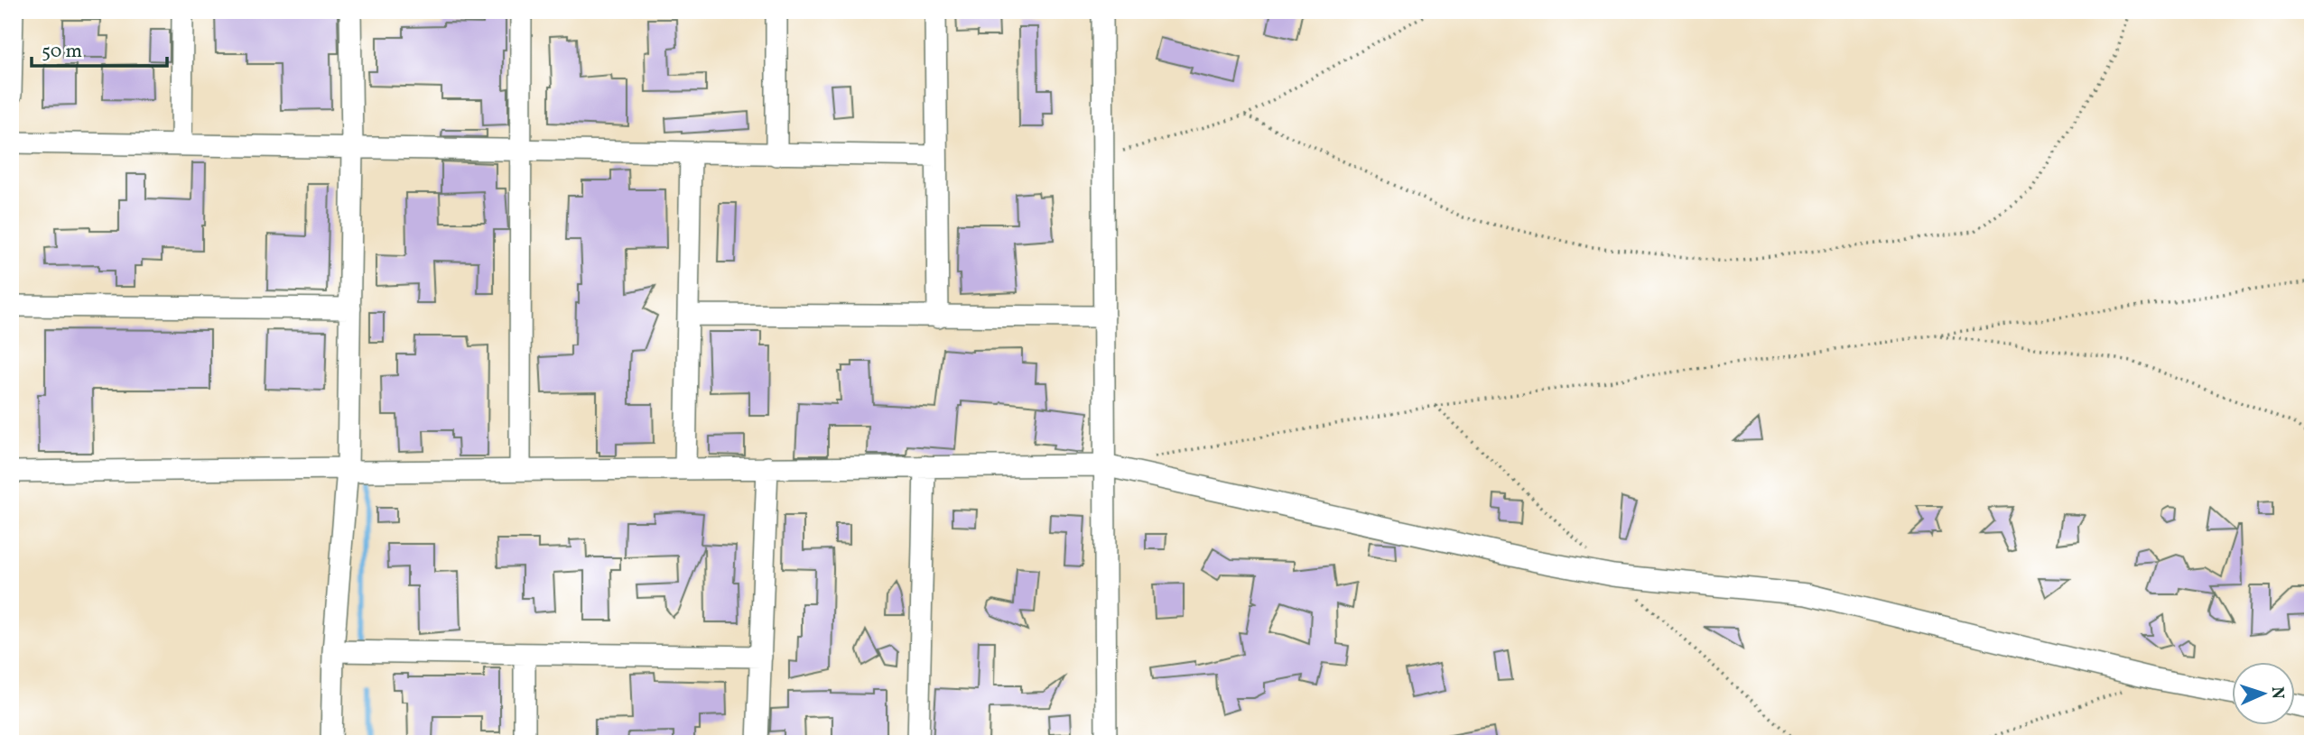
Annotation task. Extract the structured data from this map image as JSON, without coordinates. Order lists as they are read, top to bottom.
{
  "scale_bar": "50 m",
  "north": "right"
}
